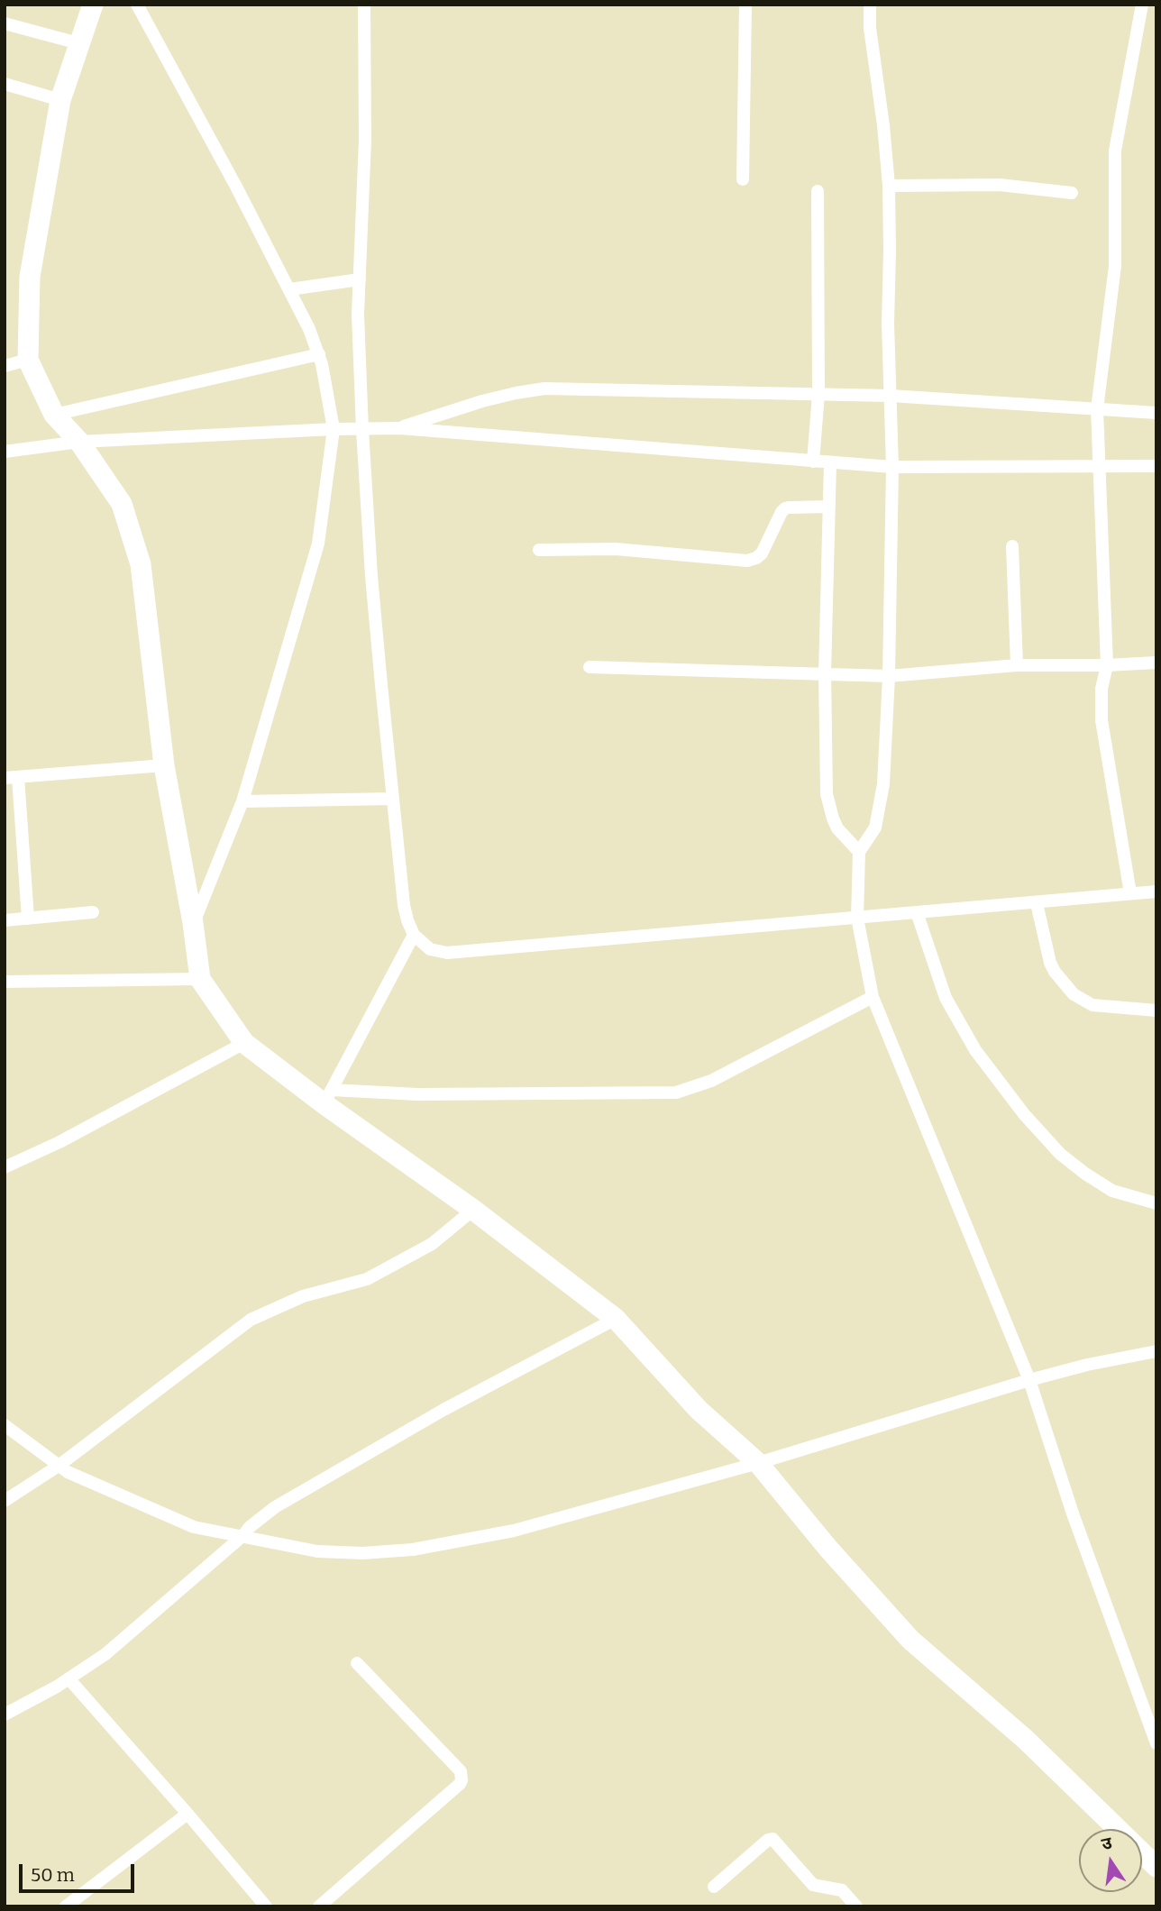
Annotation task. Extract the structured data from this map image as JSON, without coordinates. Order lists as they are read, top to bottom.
{
  "scale_bar": "50 m",
  "north": "top"
}
